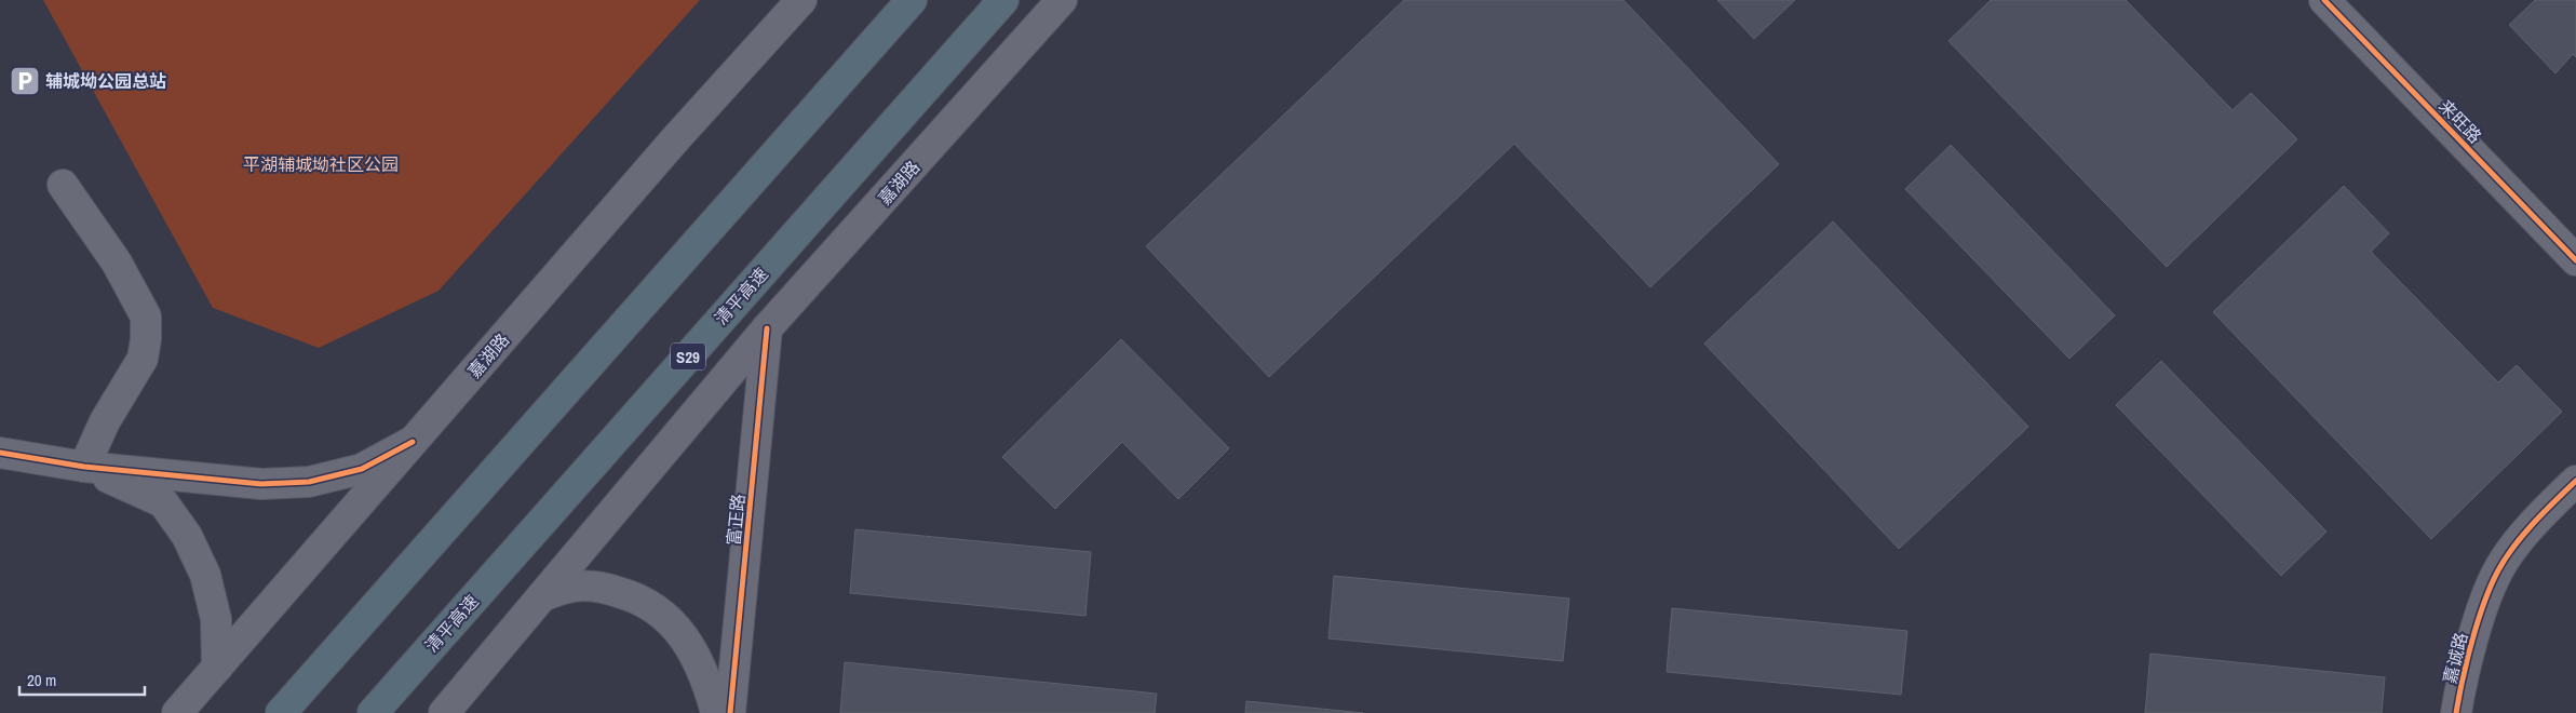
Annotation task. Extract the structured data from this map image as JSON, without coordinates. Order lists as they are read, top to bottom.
{
  "streets": {
    "highway": ["清平高速", "S29"],
    "street": [
      "来旺路",
      "嘉湖路",
      "富正路",
      "嘉诚路"
    ]
  },
  "crossings": [
    ["嘉湖路", "富正路"]
  ],
  "parks": ["平湖辅城坳社区公园"],
  "places": {
    "parking": ["辅城坳公园总站"]
  },
  "scale_bar": "20 m"
}
